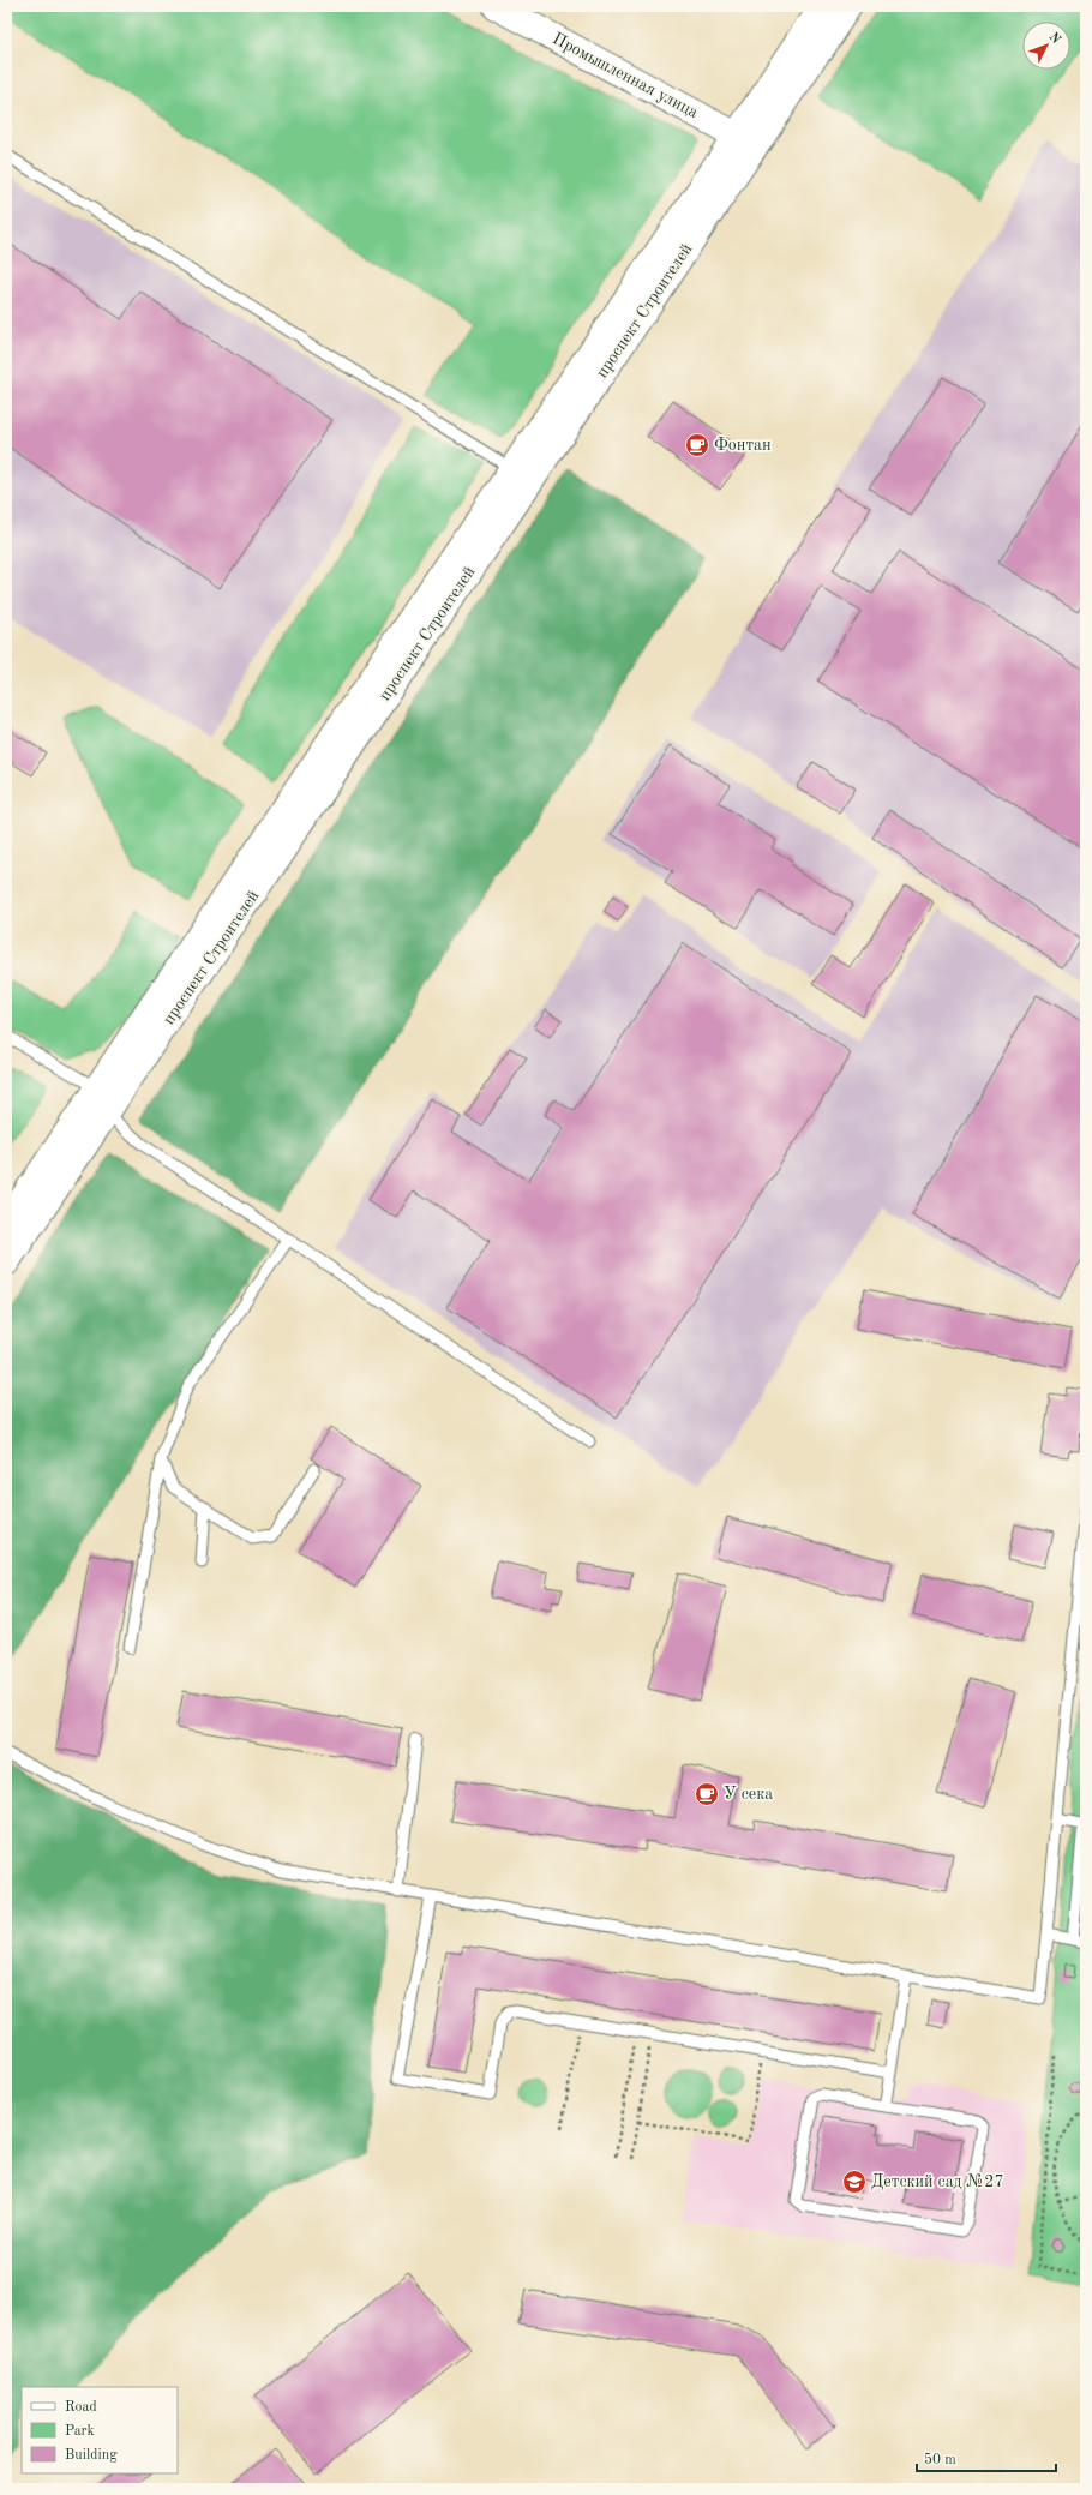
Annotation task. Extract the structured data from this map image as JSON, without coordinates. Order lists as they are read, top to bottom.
{
  "streets": {
    "main road": ["Промышленная улица", "проспект Строителей"]
  },
  "crossings": [
    ["Промышленная улица", "проспект Строителей"]
  ],
  "places": {
    "cafe": ["Фонтан", "У сека"],
    "school or university": ["Детский сад №27"]
  },
  "legend": ["Road", "Park", "Building"],
  "scale_bar": "50 m",
  "north": "top right"
}
